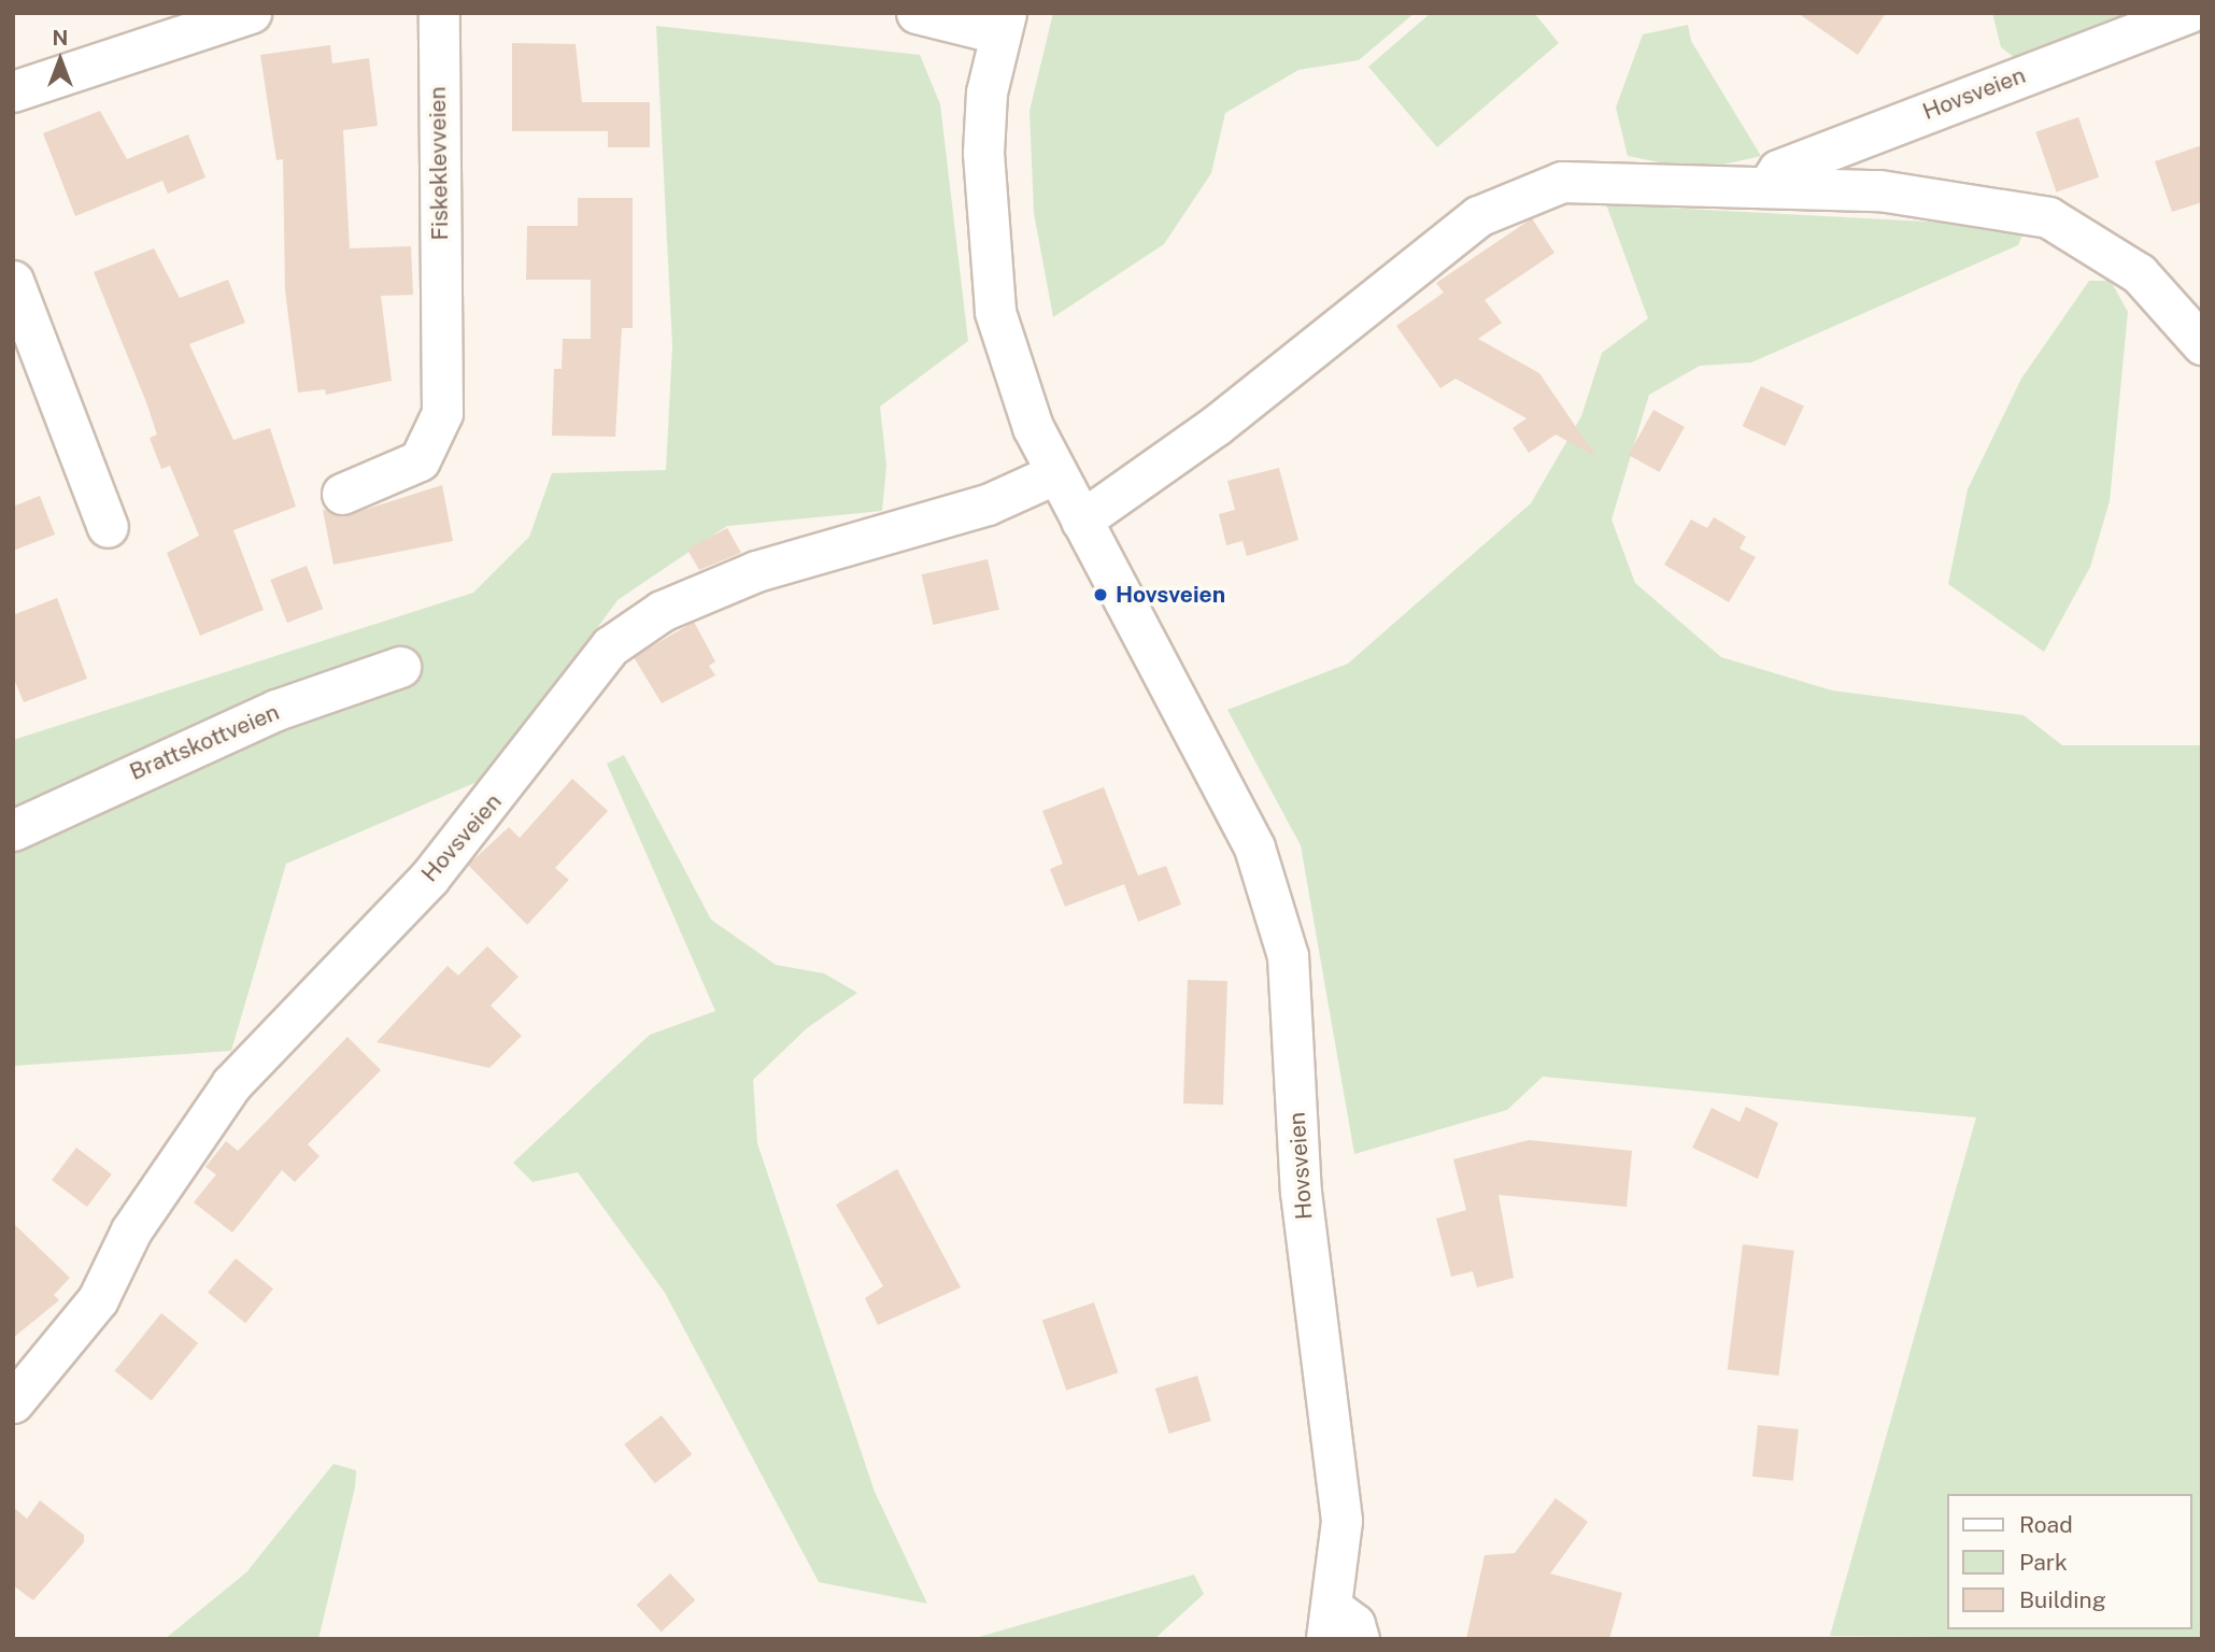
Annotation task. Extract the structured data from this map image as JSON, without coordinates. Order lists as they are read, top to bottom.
{
  "streets": {
    "street": ["Hovsveien", "Fiskeklevveien", "Brattskottveien"]
  },
  "places": ["Hovsveien"],
  "legend": ["Road", "Park", "Building"],
  "north": "top"
}
